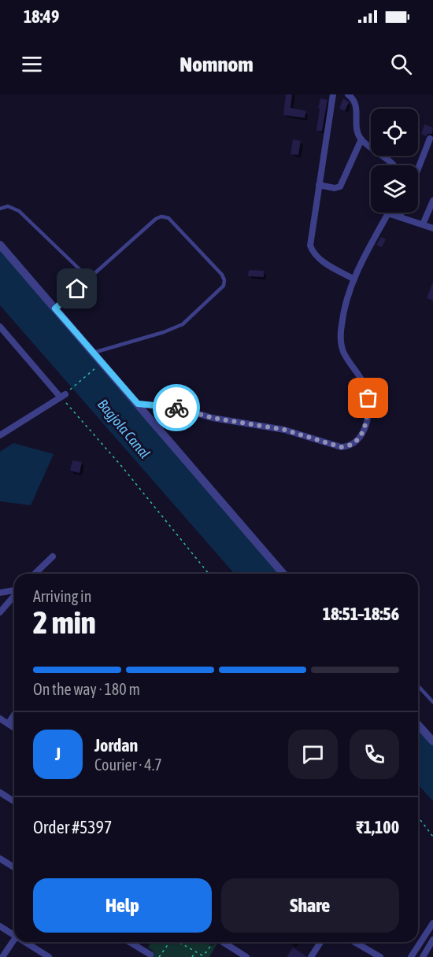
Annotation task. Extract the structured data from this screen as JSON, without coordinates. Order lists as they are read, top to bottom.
{
  "water": ["Bagjola Canal"],
  "page": {
    "status": "18:49",
    "header": "Nomnom",
    "heading": ["2 min", "Arriving in", "18:51–18:56"],
    "panel": [
      "Jordan",
      "Courier · 4.7",
      "Order #5397",
      "₹1,100"
    ],
    "bar": "On the way · 180 m",
    "round": "J",
    "buttons": ["Help", "Share"]
  }
}
